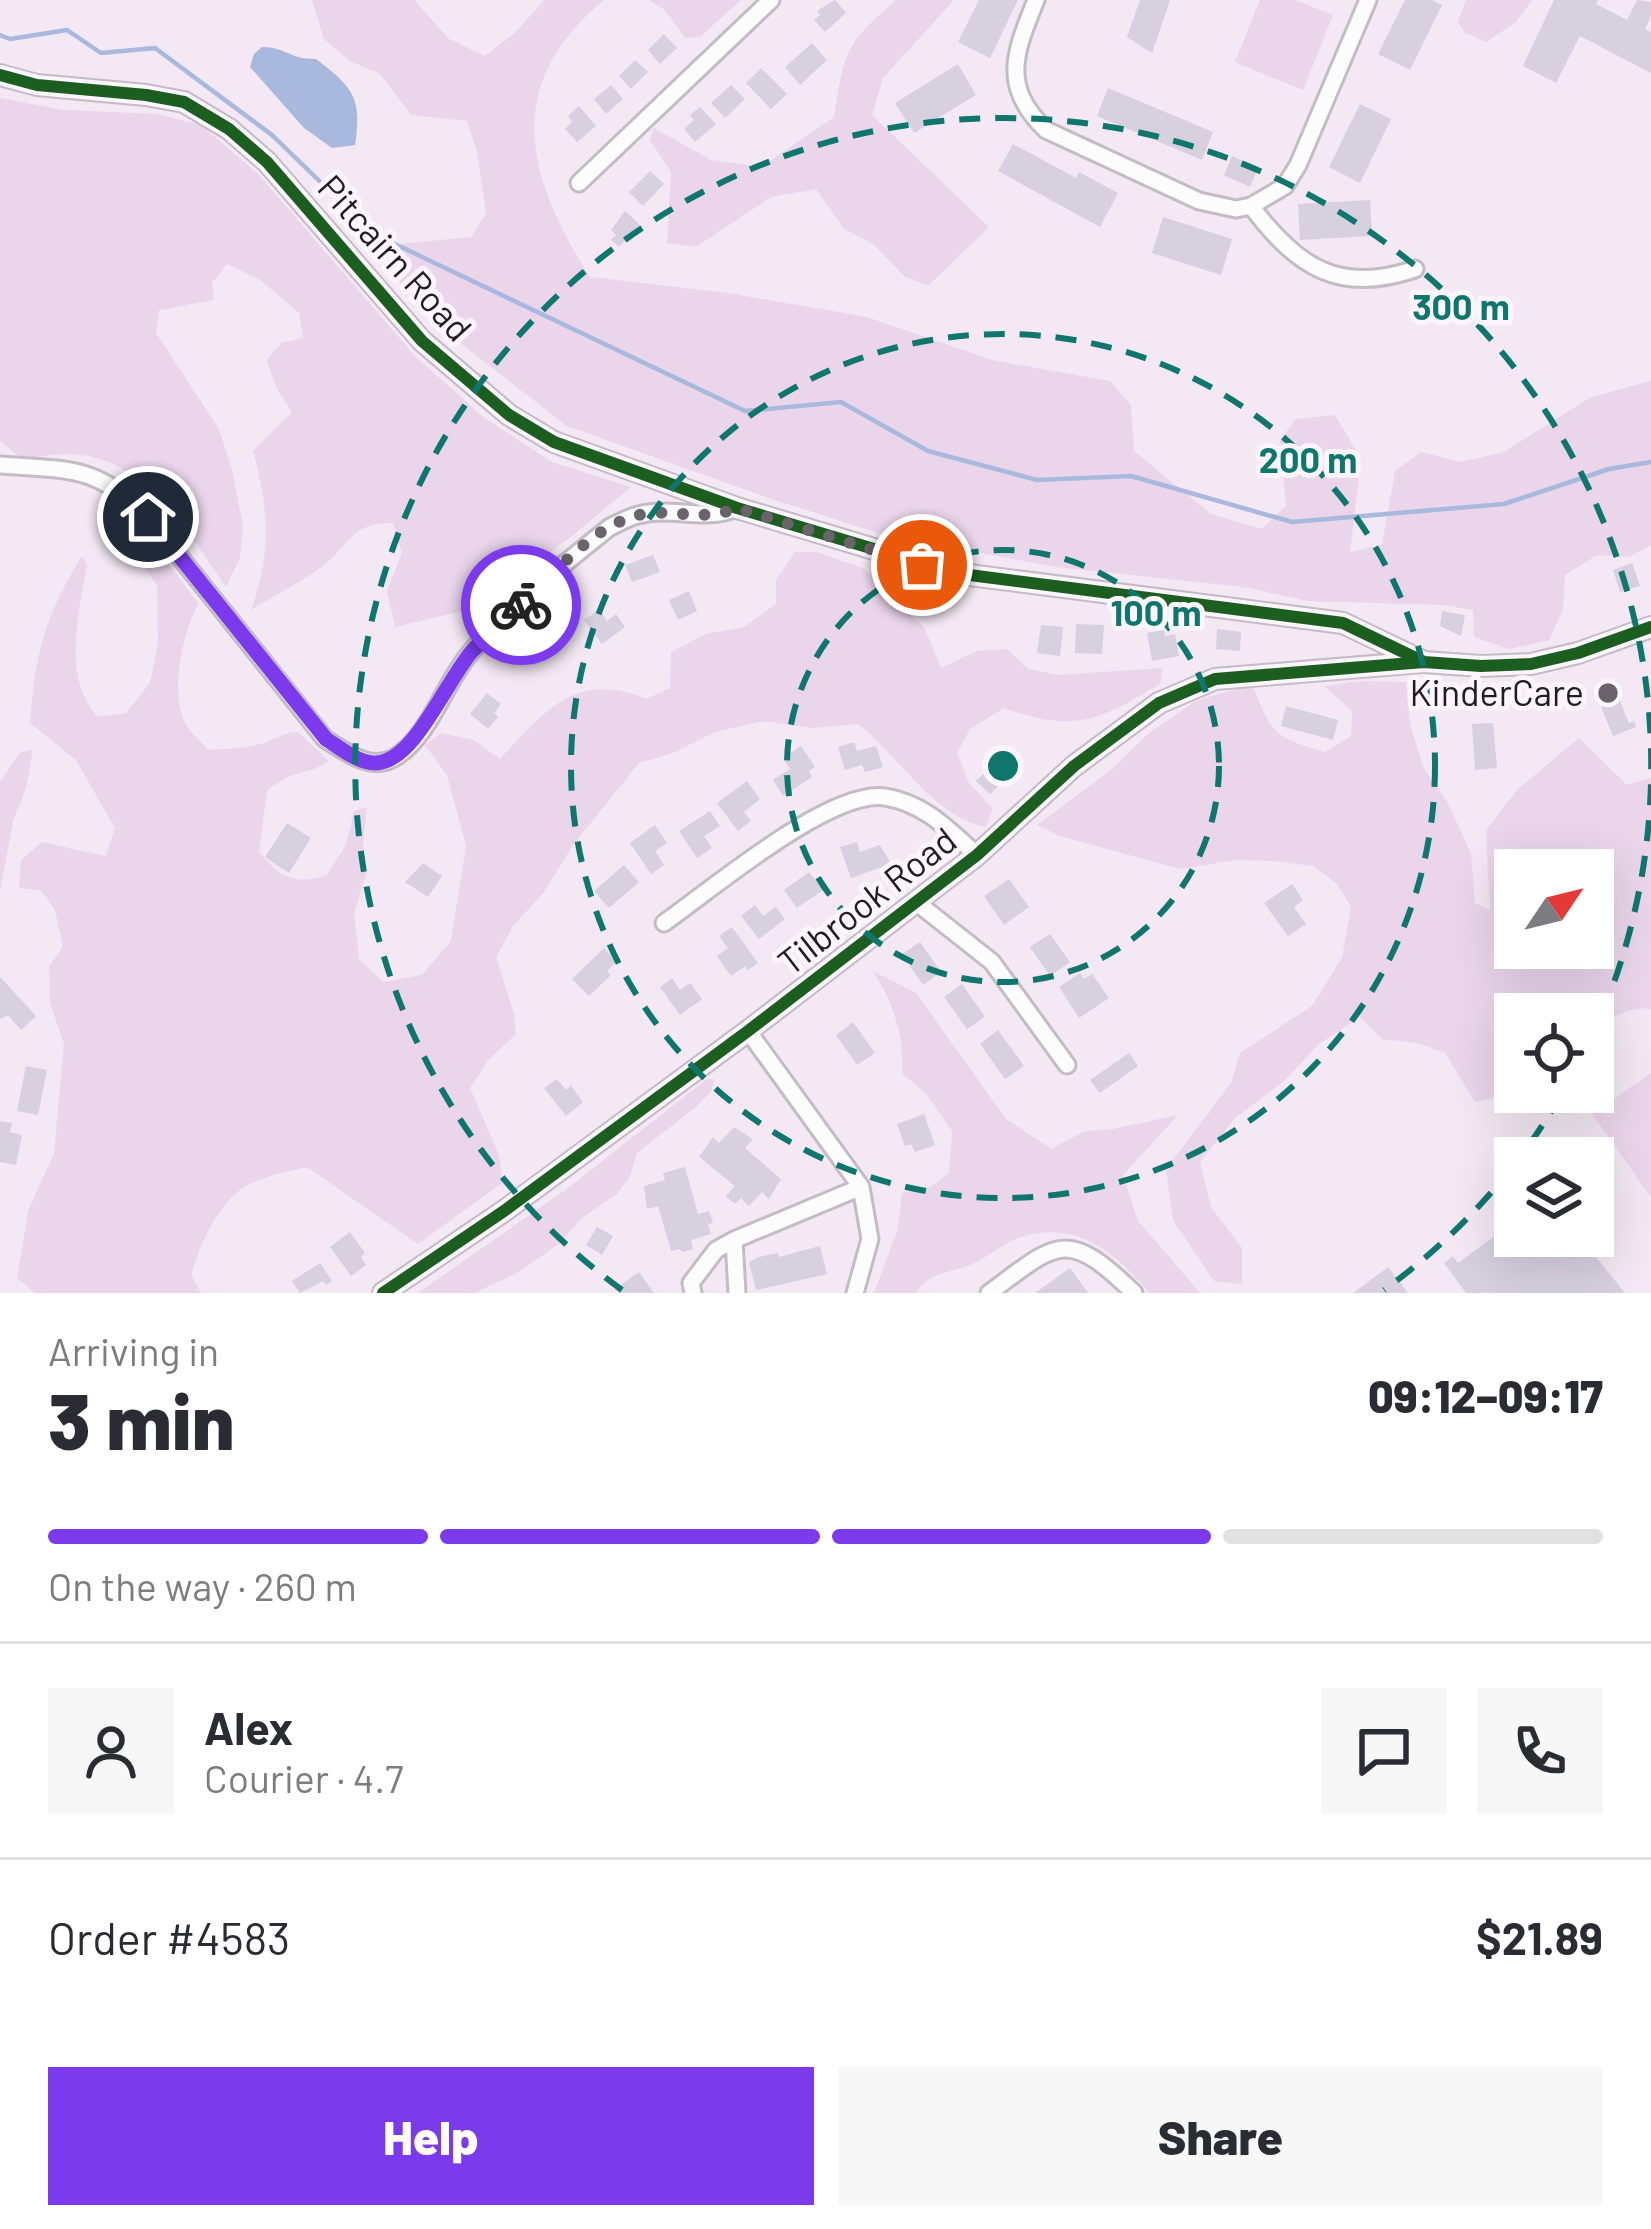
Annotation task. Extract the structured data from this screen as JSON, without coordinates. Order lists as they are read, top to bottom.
{
  "streets": {
    "street": ["Pitcairn Road", "Tilbrook Road"]
  },
  "crossings": [
    ["Pitcairn Road", "Tilbrook Road"]
  ],
  "places": ["KinderCare"],
  "north": "top right",
  "page": {
    "heading": ["3 min", "Arriving in", "09:12–09:17"],
    "panel": [
      "Alex",
      "Courier · 4.7",
      "Order #4583",
      "$21.89"
    ],
    "bar": "On the way · 260 m",
    "buttons": ["Help", "Share"]
  },
  "rings": ["300 m", "200 m", "100 m"]
}
